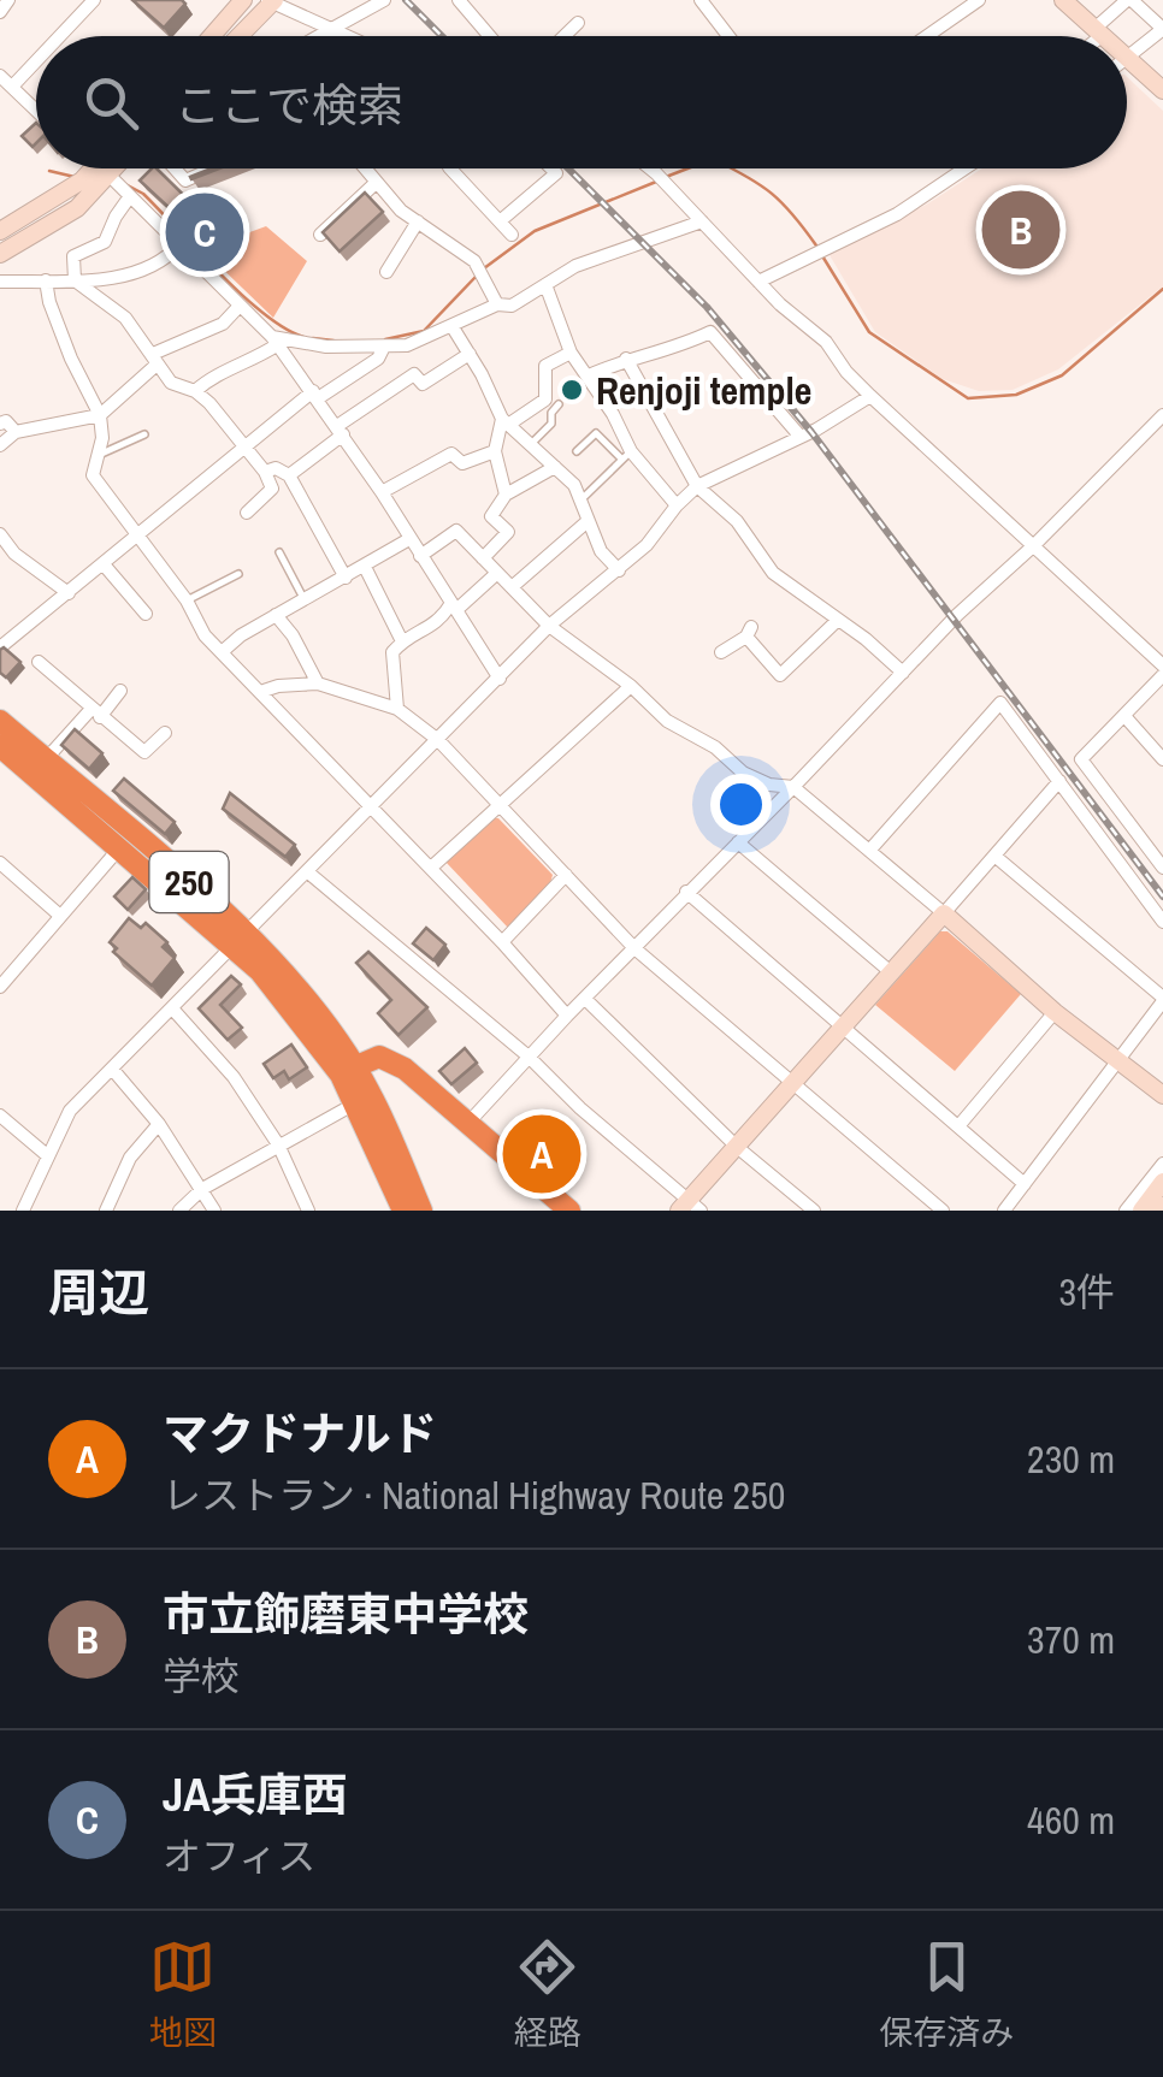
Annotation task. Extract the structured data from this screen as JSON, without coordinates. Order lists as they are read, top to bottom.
{
  "streets": {
    "highway": ["250"]
  },
  "places": ["Renjoji temple"],
  "page": {
    "search": "ここで検索",
    "pins": ["B", "C", "A"],
    "heading": ["周辺", "3件"],
    "list": [
      {
        "mark": "A",
        "name": "マクドナルド",
        "note": "レストラン · National Highway Route 250",
        "value": "230 m"
      },
      {
        "mark": "B",
        "name": "市立飾磨東中学校",
        "note": "学校",
        "value": "370 m"
      },
      {
        "mark": "C",
        "name": "JA兵庫西",
        "note": "オフィス",
        "value": "460 m"
      }
    ],
    "nav": ["地図", "経路", "保存済み"]
  }
}
